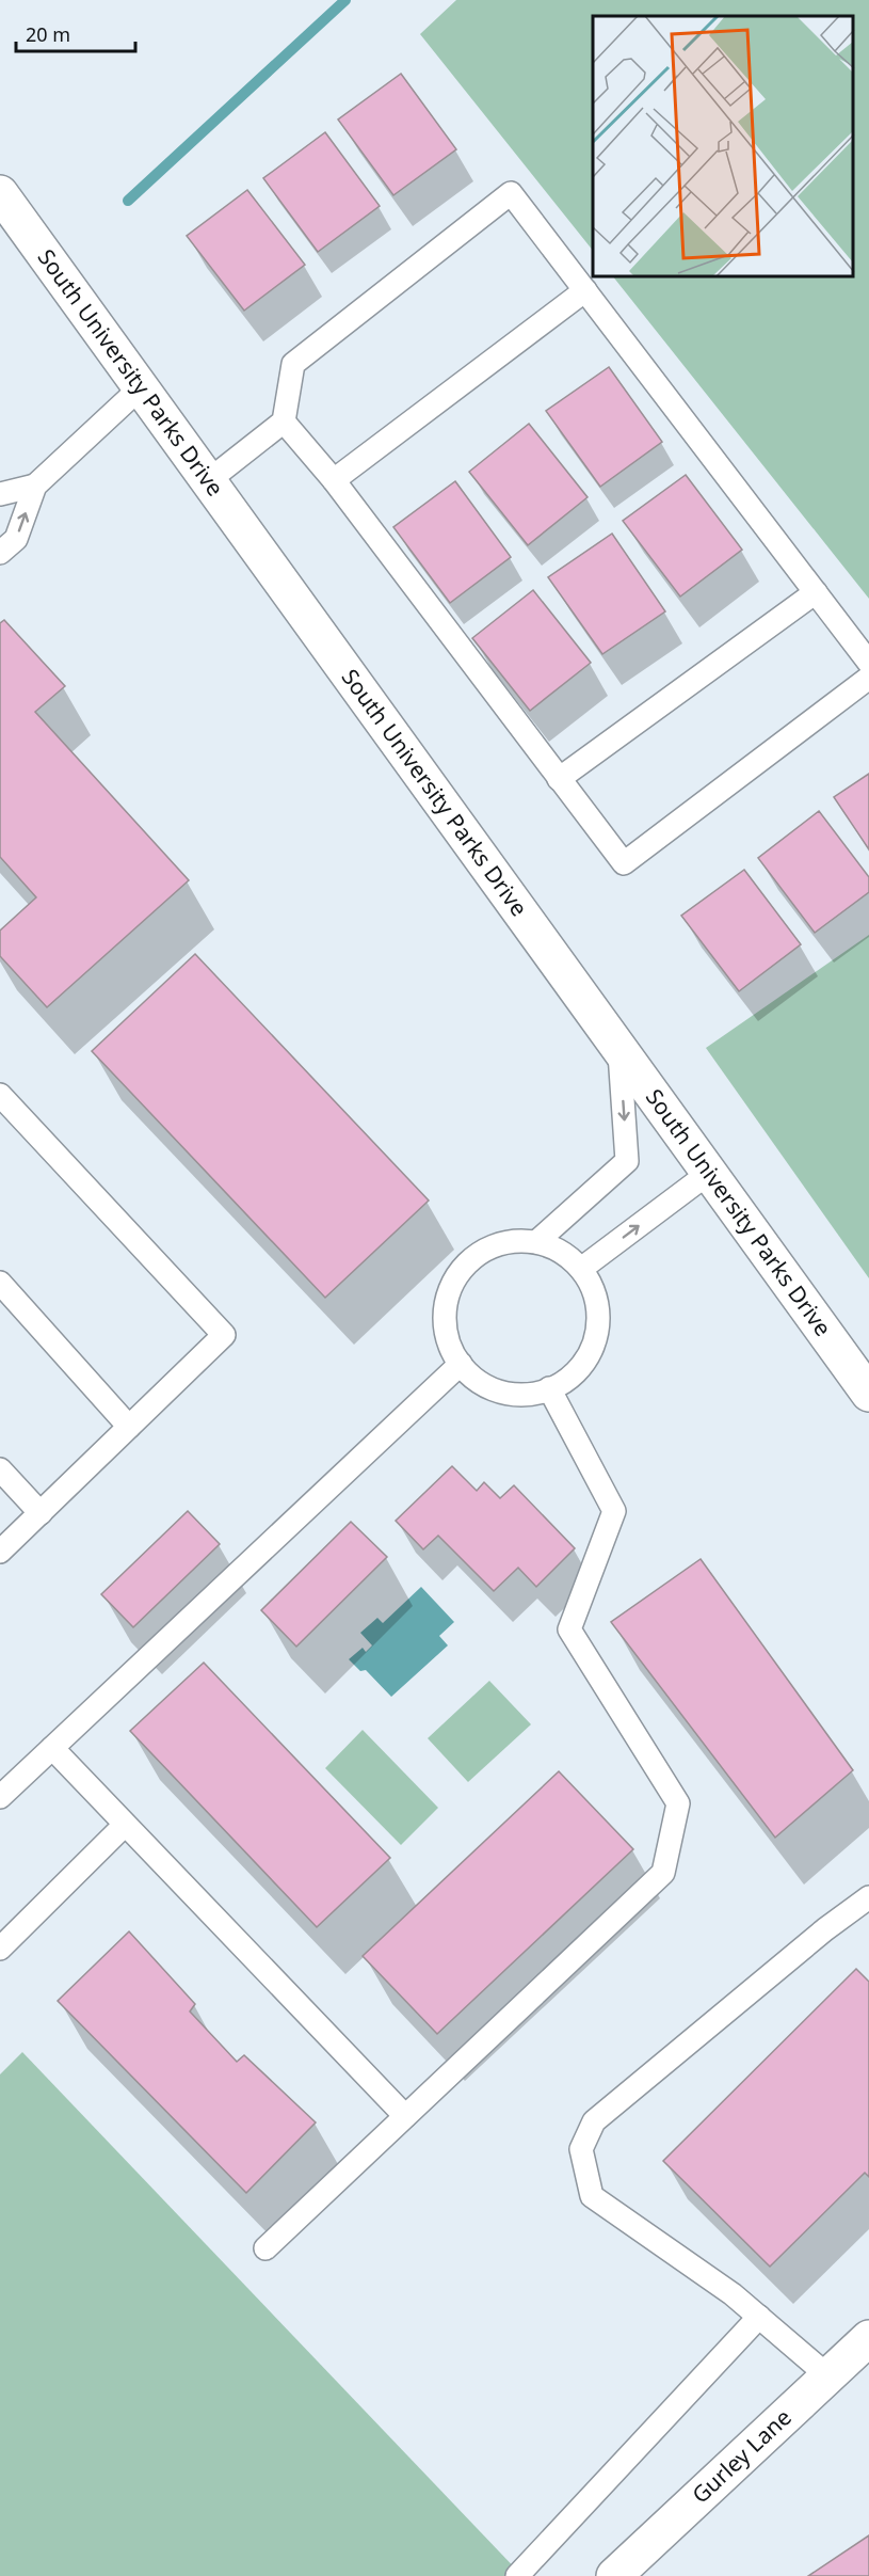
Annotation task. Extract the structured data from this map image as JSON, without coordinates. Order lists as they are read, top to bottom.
{
  "streets": {
    "main road": ["South University Parks Drive", "Gurley Lane"]
  },
  "scale_bar": "20 m"
}
